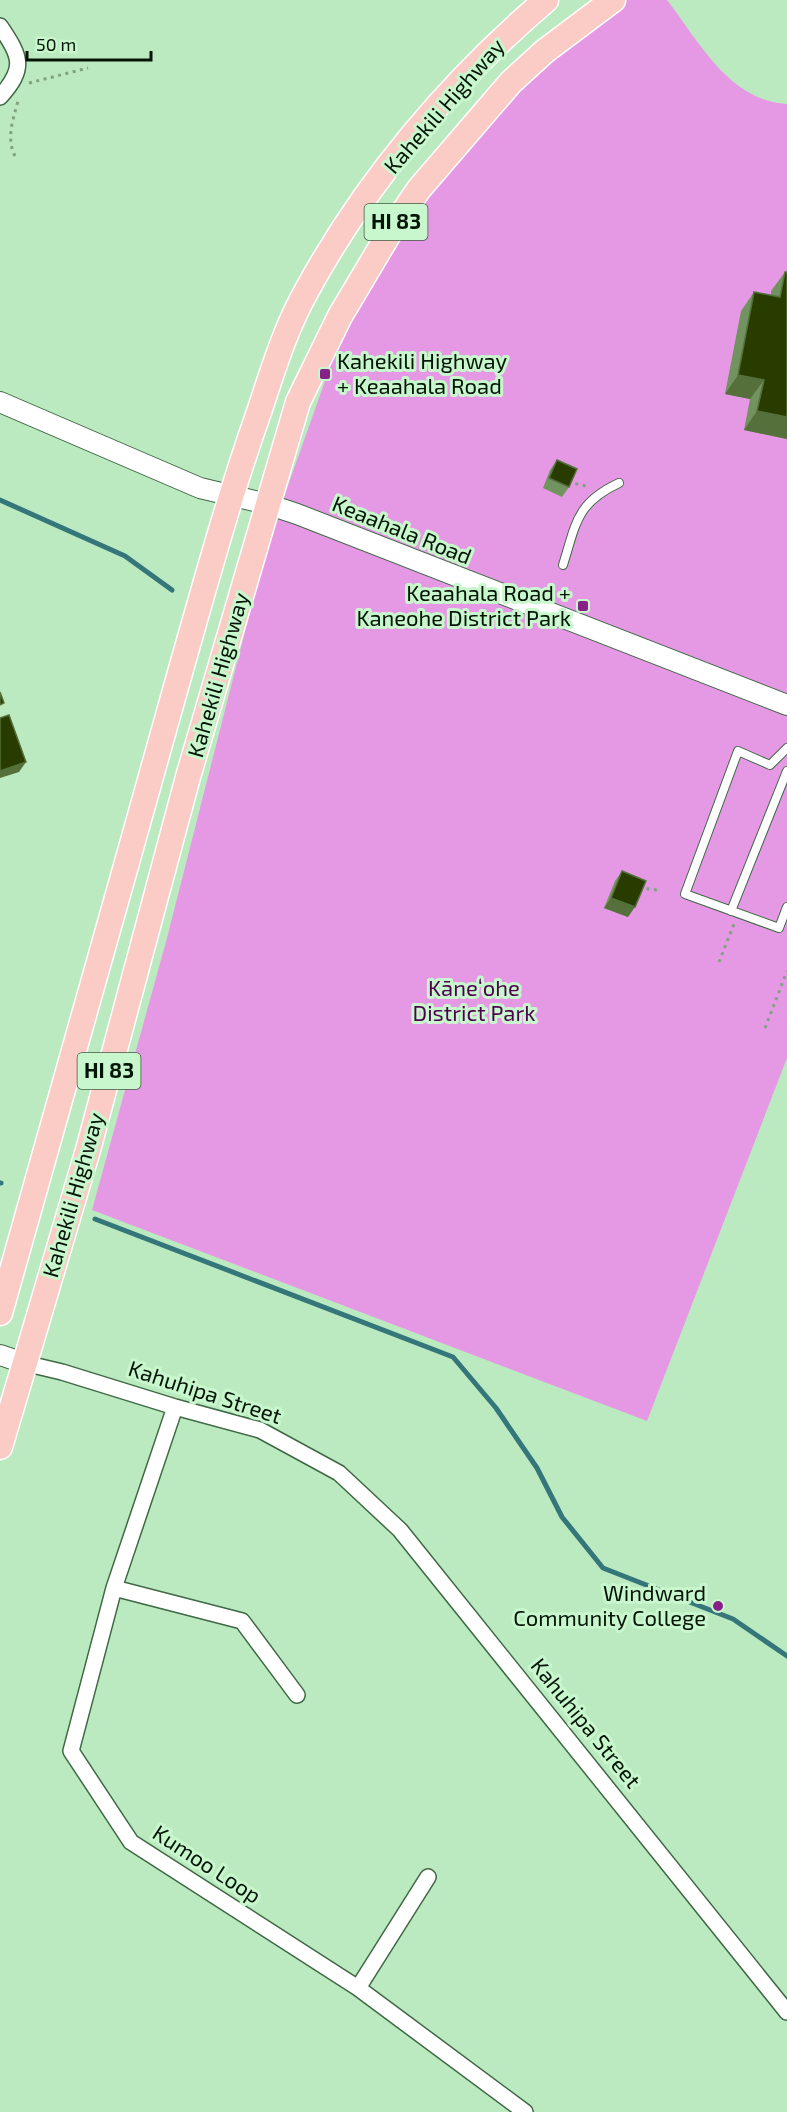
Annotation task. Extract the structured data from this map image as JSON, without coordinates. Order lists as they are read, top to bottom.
{
  "streets": {
    "main road": ["Kahekili Highway", "HI 83"],
    "street": ["Keaahala Road", "Kahuhipa Street", "Kumoo Loop"]
  },
  "crossings": [
    ["Kahekili Highway", "Keaahala Road"],
    ["Kahekili Highway", "Kahuhipa Street"],
    ["Kahuhipa Street", "Kumoo Loop"]
  ],
  "parks": ["Kāneʻohe District Park"],
  "places": {
    "transit": ["Kahekili Highway + Keaahala Road", "Keaahala Road + Kaneohe District Park"],
    "other": ["Windward Community College"]
  },
  "scale_bar": "50 m"
}
